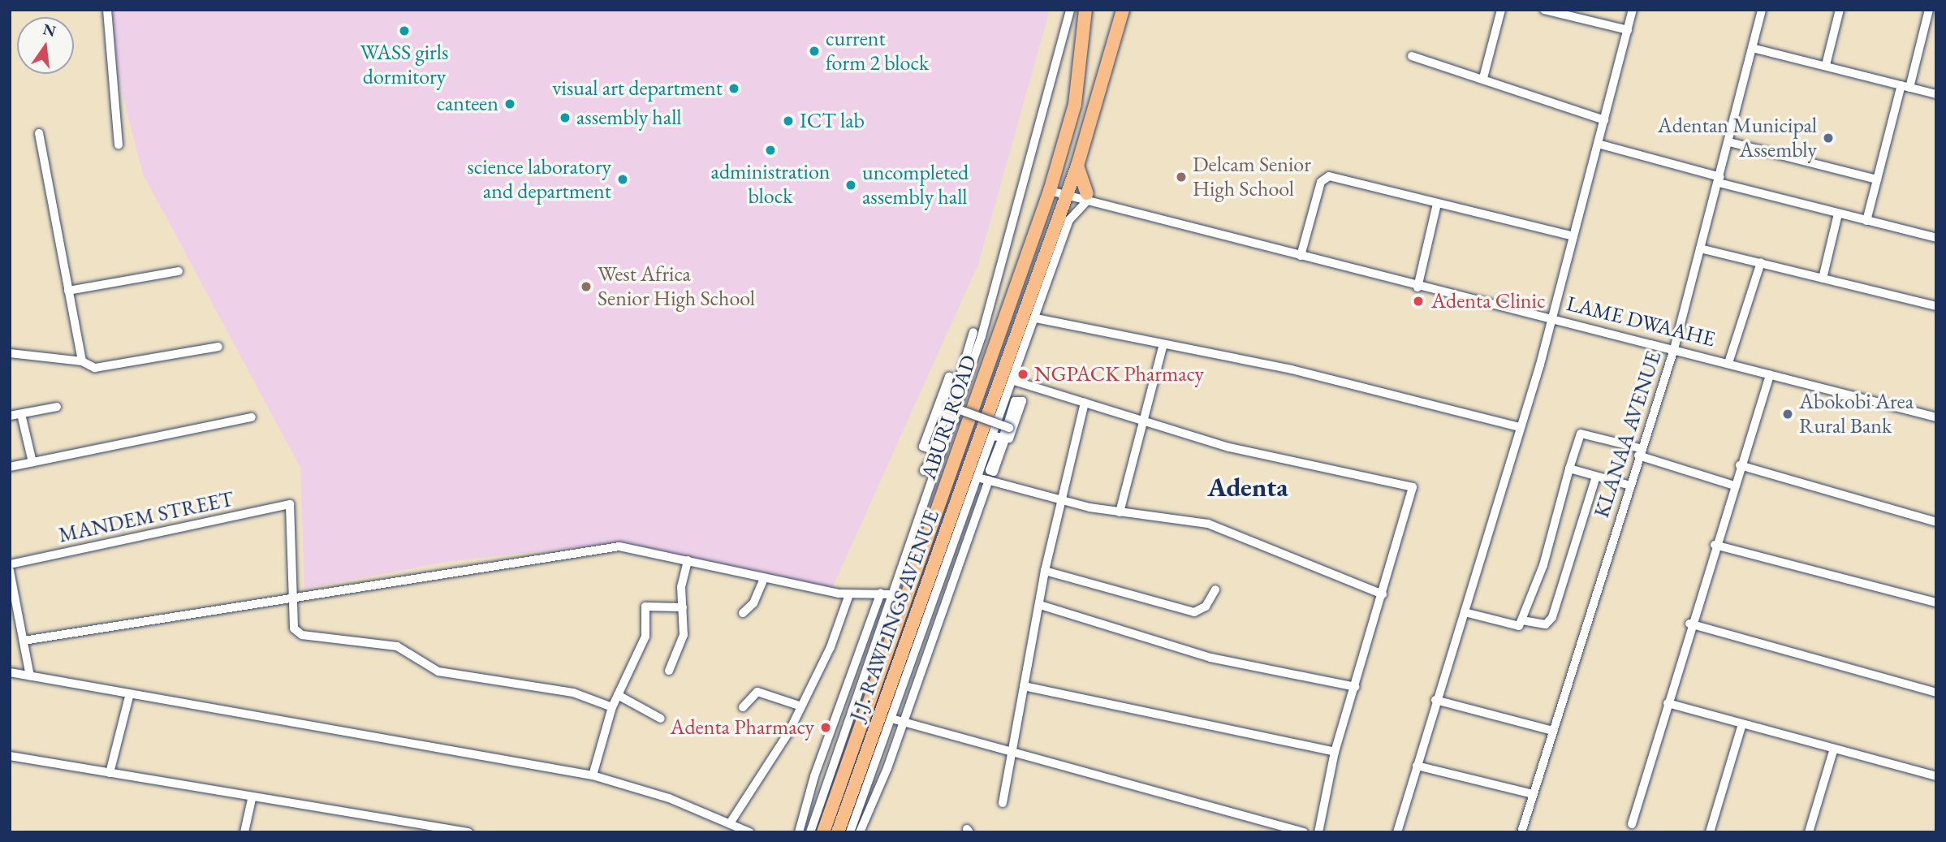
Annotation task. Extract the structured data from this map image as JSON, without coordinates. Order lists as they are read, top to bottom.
{
  "streets": {
    "highway": ["ABURI ROAD", "J.J. RAWLINGS AVENUE"],
    "street": ["LAME DWAAHE", "KLANAA AVENUE", "MANDEM STREET"]
  },
  "crossings": [
    ["LAME DWAAHE", "ABURI ROAD"],
    ["LAME DWAAHE", "KLANAA AVENUE"],
    ["LAME DWAAHE", "J.J. RAWLINGS AVENUE"]
  ],
  "districts": ["Adenta"],
  "places": [
    "WASS girls dormitory",
    "current form 2 block",
    "visual art department",
    "canteen",
    "assembly hall",
    "ICT lab",
    "Adentan Municipal Assembly",
    "administration block",
    "Delcam Senior High School",
    "science laboratory and department",
    "uncompleted assembly hall",
    "West Africa Senior High School",
    "Adenta Clinic",
    "NGPACK Pharmacy",
    "Abokobi Area Rural Bank",
    "Adenta Pharmacy"
  ],
  "north": "top"
}
